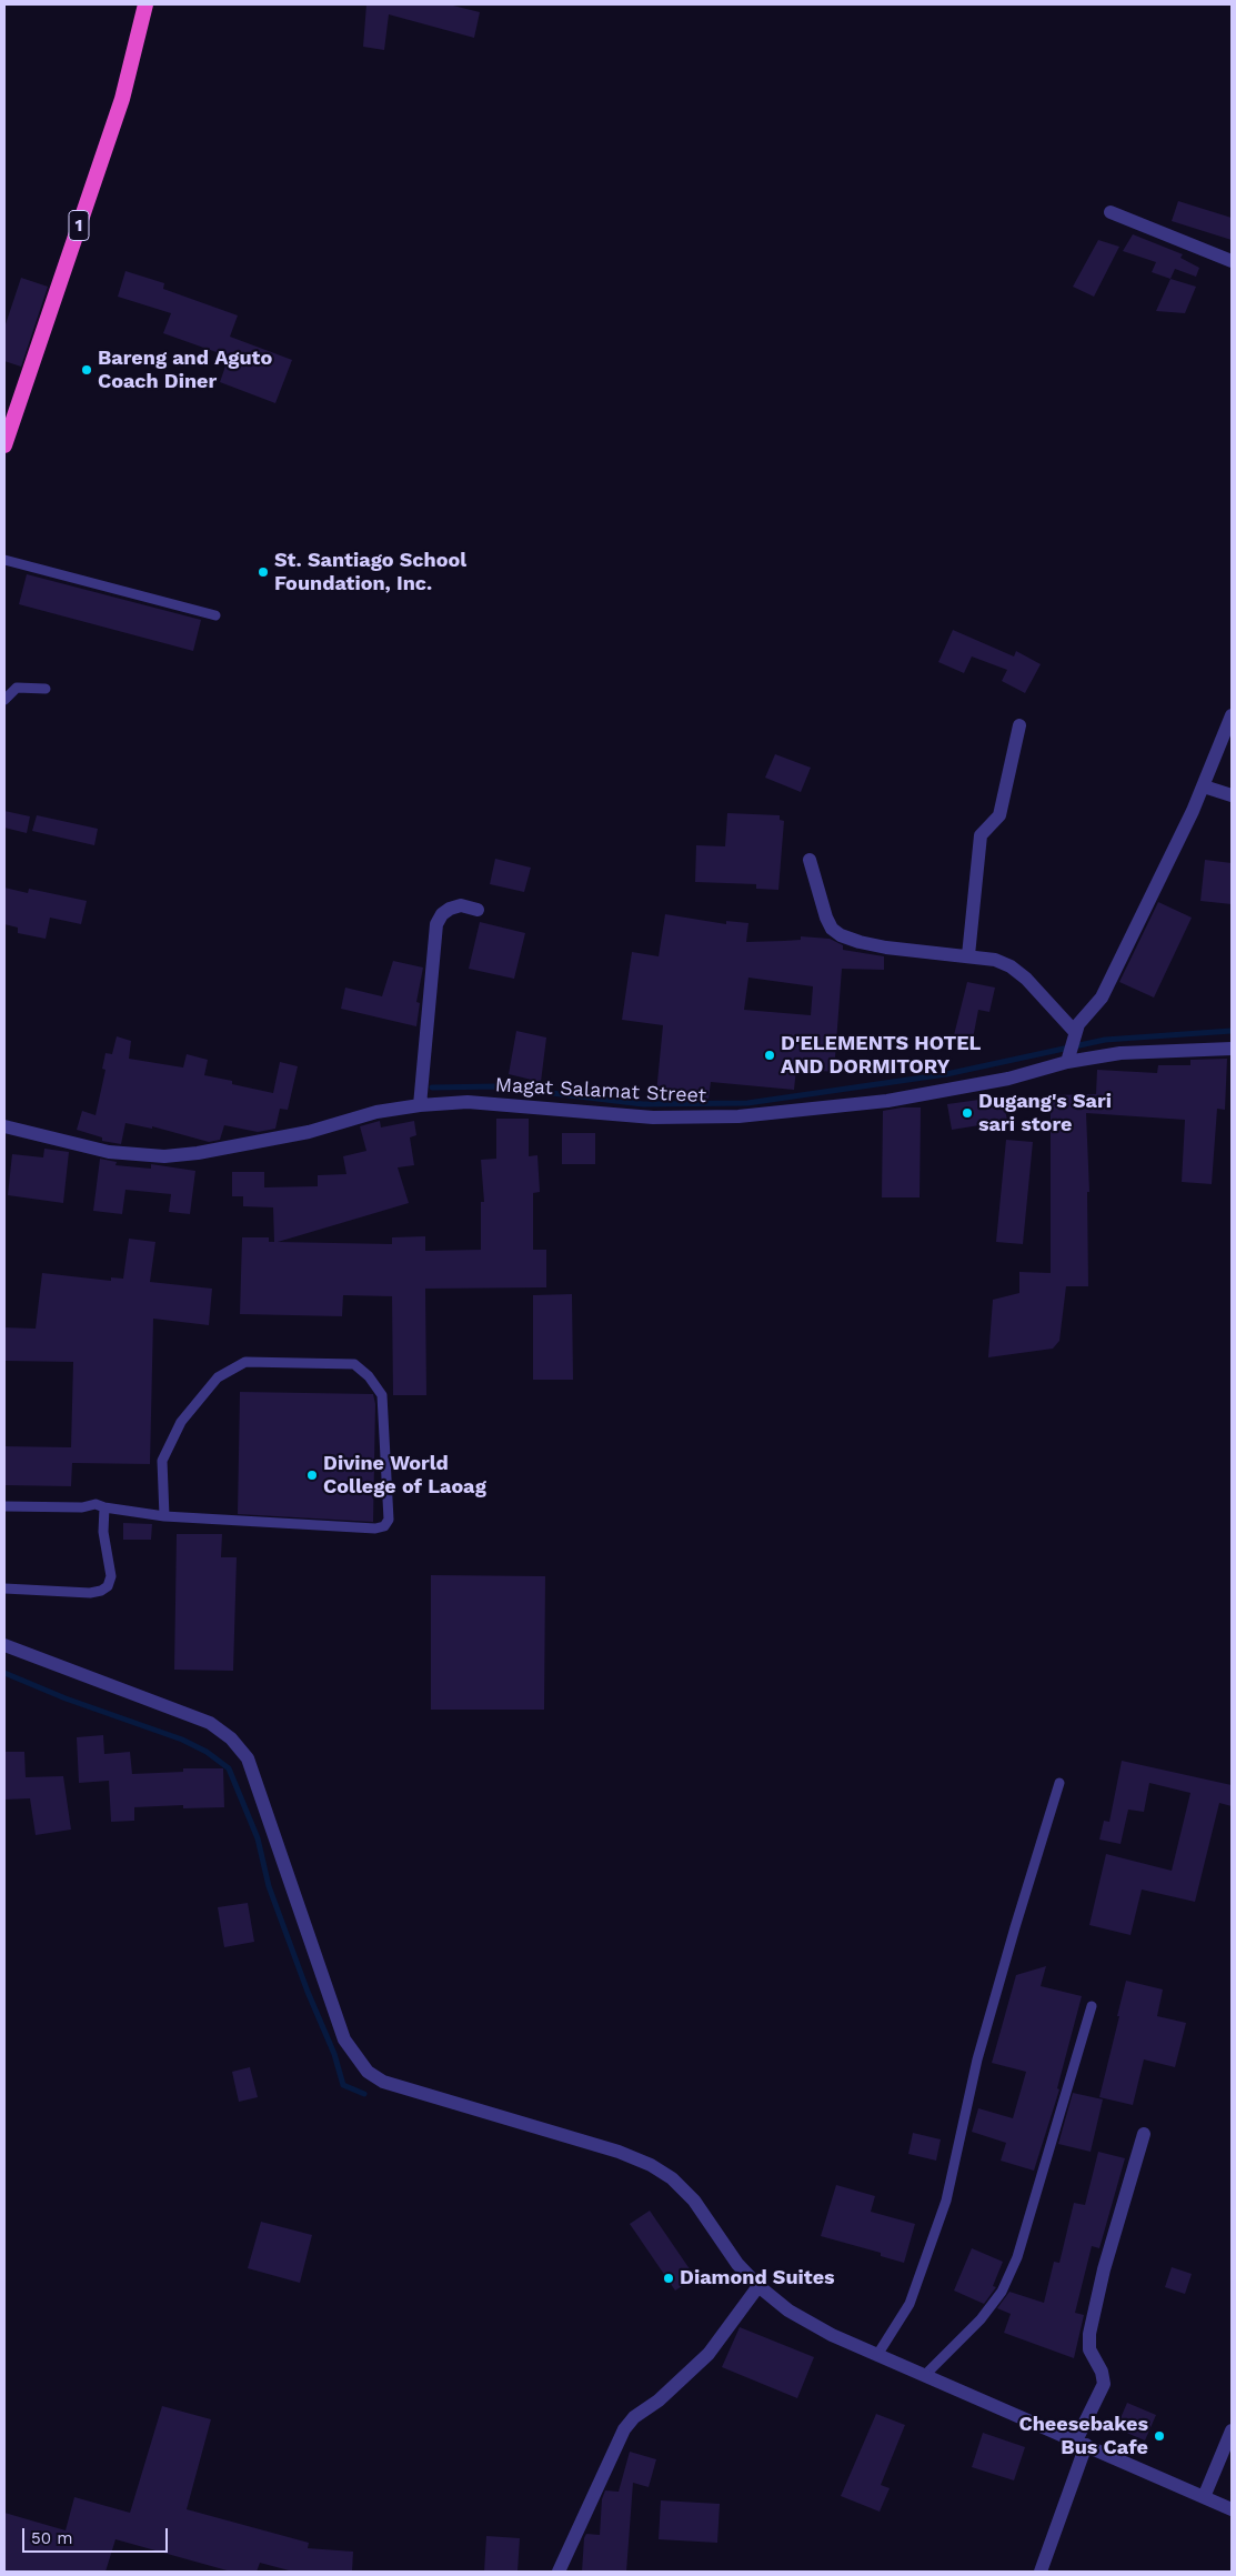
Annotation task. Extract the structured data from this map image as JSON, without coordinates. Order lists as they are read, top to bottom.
{
  "streets": {
    "highway": ["1"],
    "street": ["Magat Salamat Street"]
  },
  "places": [
    "Bareng and Aguto Coach Diner",
    "St. Santiago School Foundation, Inc.",
    "D'ELEMENTS HOTEL AND DORMITORY",
    "Dugang's Sari sari store",
    "Divine World College of Laoag",
    "Diamond Suites",
    "Cheesebakes Bus Cafe"
  ],
  "scale_bar": "50 m"
}
